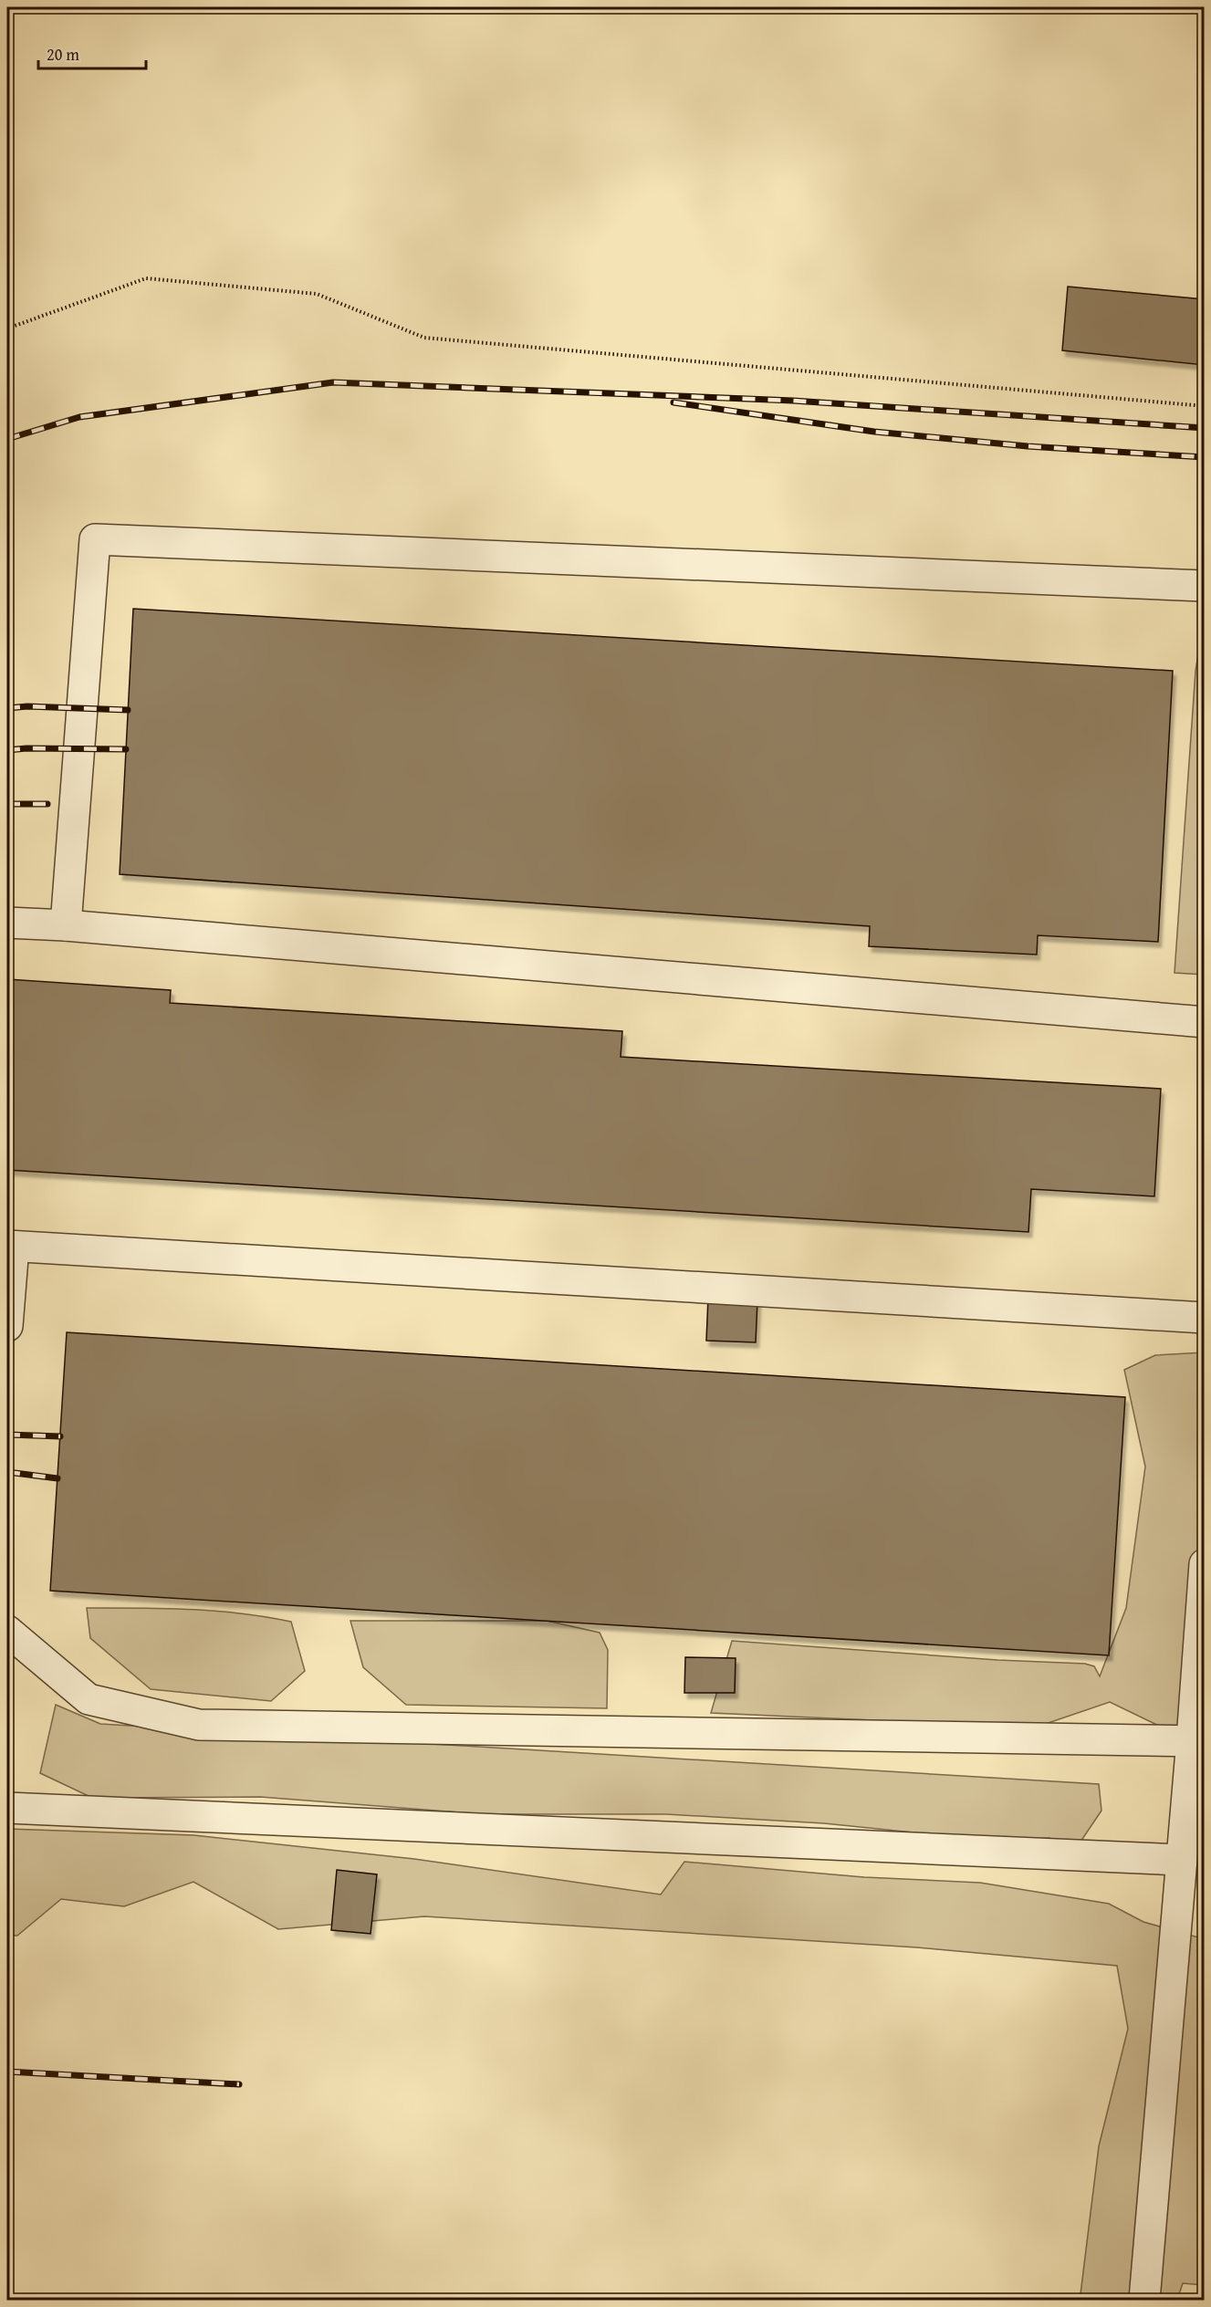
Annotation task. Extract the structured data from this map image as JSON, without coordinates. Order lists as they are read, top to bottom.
{
  "scale_bar": "20 m"
}
